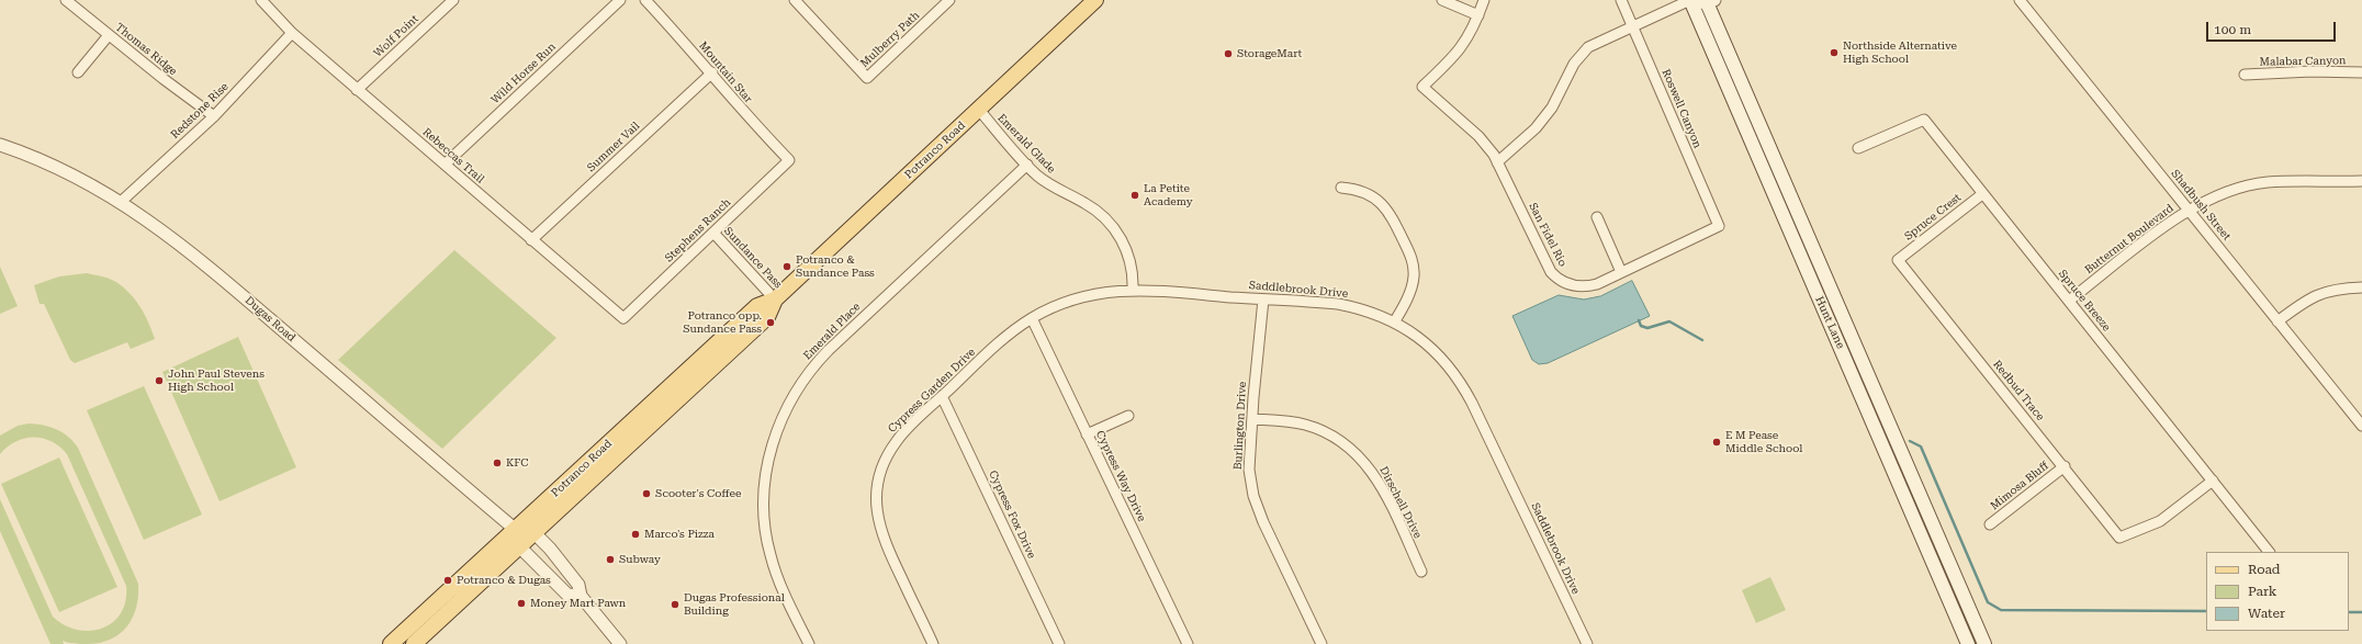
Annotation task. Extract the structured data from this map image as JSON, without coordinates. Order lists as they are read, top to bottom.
{
  "streets": {
    "main road": ["Potranco Road", "Hunt Lane"],
    "street": [
      "Wolf Point",
      "Mulberry Path",
      "Thomas Ridge",
      "Malabar Canyon",
      "Mountain Star",
      "Wild Horse Run",
      "Roswell Canyon",
      "Redstone Rise",
      "Emerald Glade",
      "Summer Vail",
      "Rebeccas Trail",
      "Shadbush Street",
      "Spruce Crest",
      "Stephens Ranch",
      "San Fidel Rio",
      "Butternut Boulevard",
      "Sundance Pass",
      "Saddlebrook Drive",
      "Spruce Breeze",
      "Dugas Road",
      "Emerald Place",
      "Cypress Garden Drive",
      "Redbud Trace",
      "Burlington Drive",
      "Cypress Way Drive",
      "Mimosa Bluff",
      "Dirschell Drive",
      "Cypress Fox Drive"
    ]
  },
  "crossings": [
    ["Wolf Point", "Rebeccas Trail"],
    ["Thomas Ridge", "Redstone Rise"],
    ["Mountain Star", "Summer Vail"],
    ["Mountain Star", "Stephens Ranch"],
    ["Wild Horse Run", "Rebeccas Trail"],
    ["Roswell Canyon", "San Fidel Rio"],
    ["Redstone Rise", "Rebeccas Trail"],
    ["Redstone Rise", "Dugas Road"],
    ["Emerald Glade", "Potranco Road"],
    ["Emerald Glade", "Saddlebrook Drive"],
    ["Emerald Glade", "Emerald Place"],
    ["Summer Vail", "Rebeccas Trail"],
    ["Potranco Road", "Sundance Pass"],
    ["Potranco Road", "Dugas Road"],
    ["Rebeccas Trail", "Stephens Ranch"],
    ["Shadbush Street", "Butternut Boulevard"],
    ["Spruce Crest", "Spruce Breeze"],
    ["Spruce Crest", "Redbud Trace"],
    ["Stephens Ranch", "Sundance Pass"],
    ["Butternut Boulevard", "Spruce Breeze"],
    ["Saddlebrook Drive", "Cypress Garden Drive"],
    ["Saddlebrook Drive", "Burlington Drive"],
    ["Saddlebrook Drive", "Cypress Way Drive"],
    ["Spruce Breeze", "Redbud Trace"],
    ["Cypress Garden Drive", "Cypress Way Drive"],
    ["Cypress Garden Drive", "Cypress Fox Drive"],
    ["Redbud Trace", "Mimosa Bluff"],
    ["Burlington Drive", "Dirschell Drive"]
  ],
  "places": [
    "Northside Alternative High School",
    "StorageMart",
    "La Petite Academy",
    "Potranco & Sundance Pass",
    "Potranco opp. Sundance Pass",
    "John Paul Stevens High School",
    "E M Pease Middle School",
    "KFC",
    "Scooter's Coffee",
    "Marco's Pizza",
    "Subway",
    "Potranco & Dugas",
    "Money Mart Pawn",
    "Dugas Professional Building"
  ],
  "legend": ["Road", "Park", "Water"],
  "scale_bar": "100 m"
}
